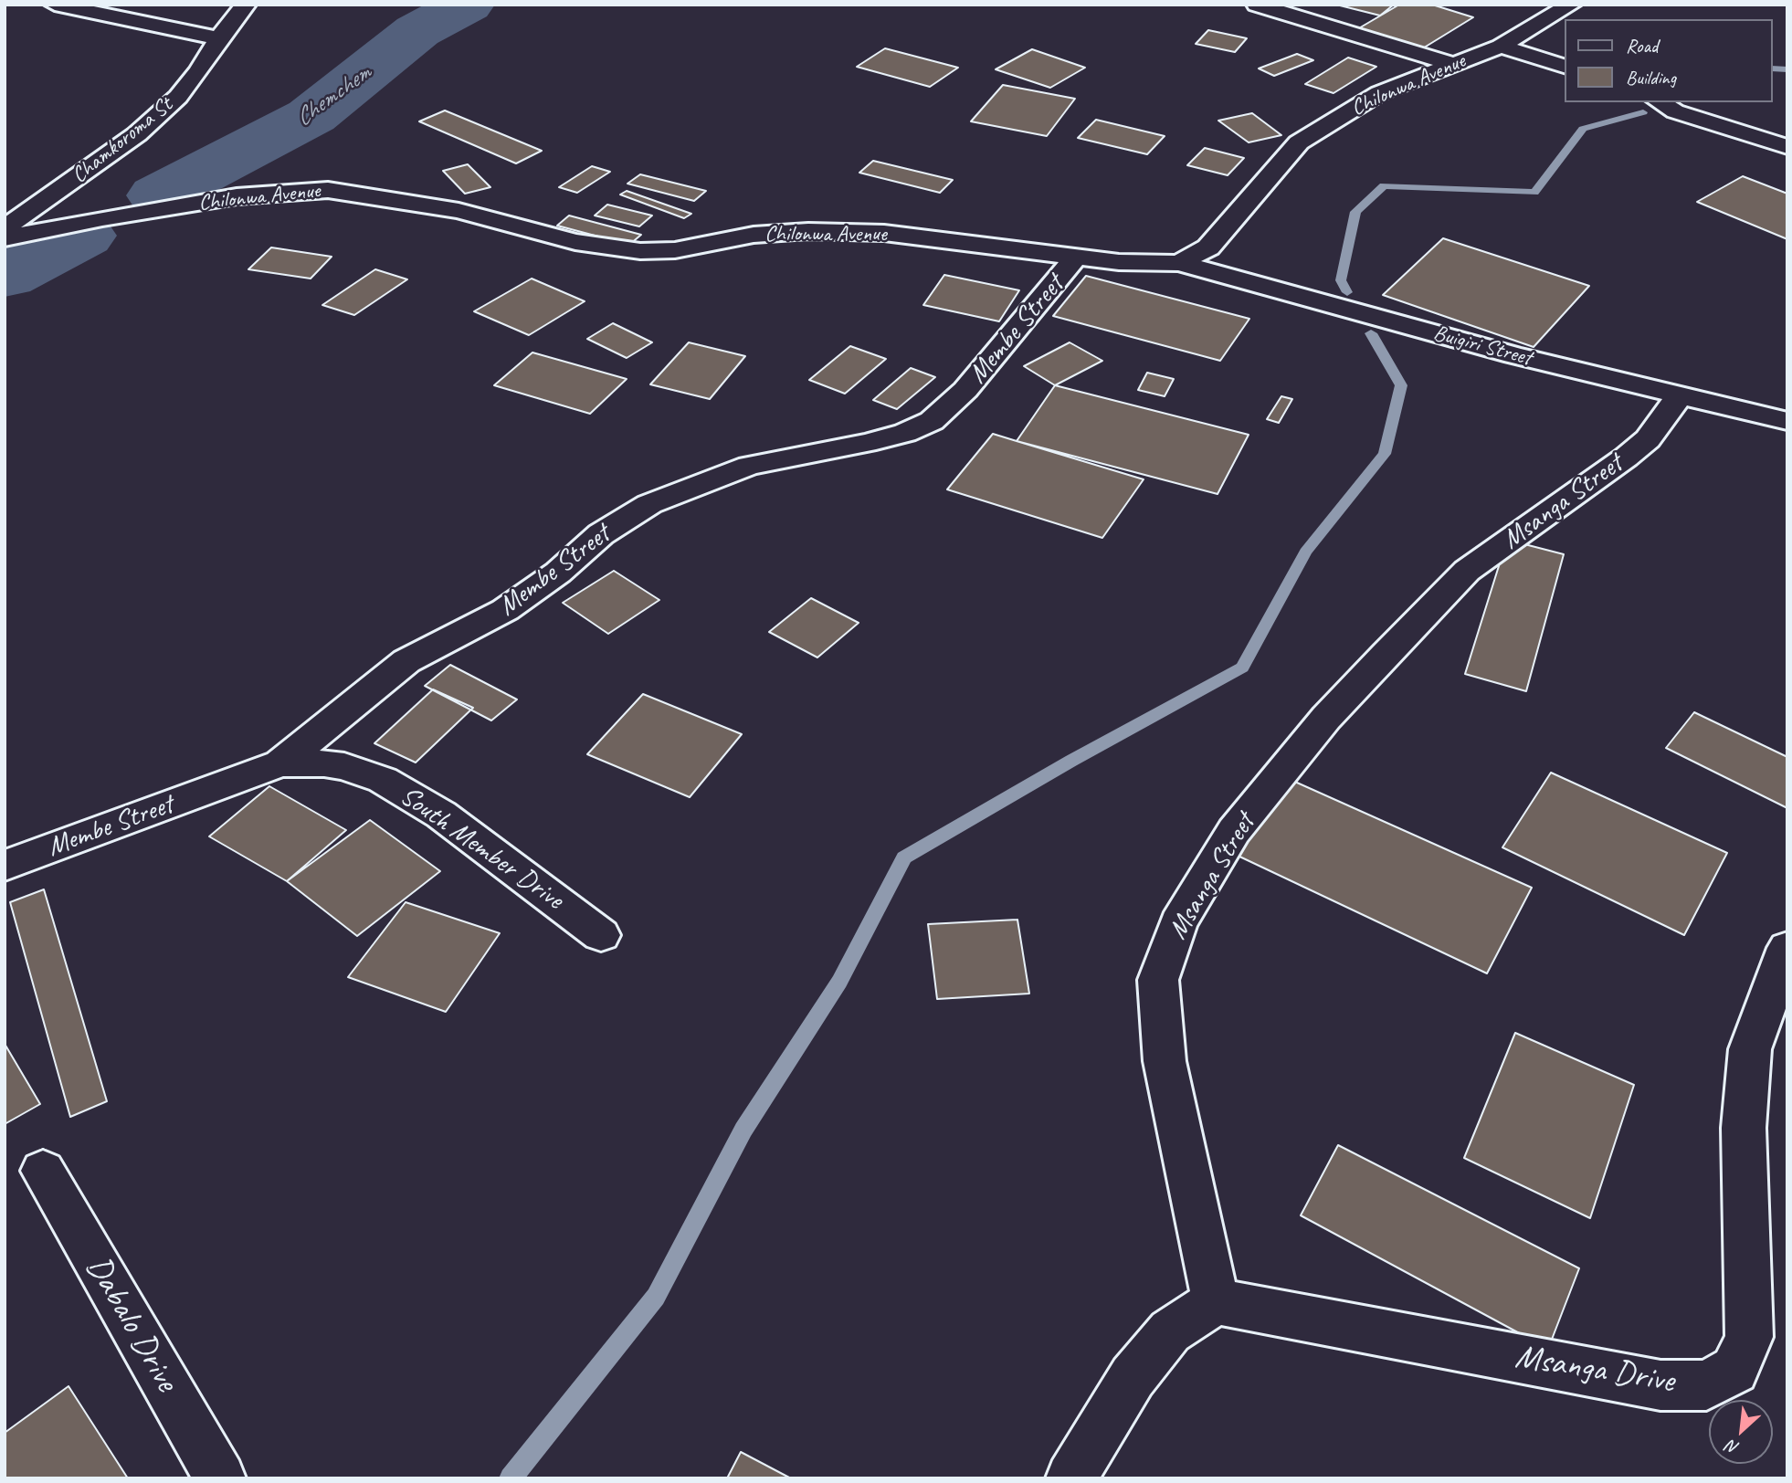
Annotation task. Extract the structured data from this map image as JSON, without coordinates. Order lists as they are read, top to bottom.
{
  "streets": {
    "street": [
      "Chilonwa Avenue",
      "Chamkoroma St",
      "Membe Street",
      "Buigiri Street",
      "Msanga Street",
      "South Member Drive",
      "Dabalo Drive",
      "Msanga Drive"
    ]
  },
  "crossings": [
    ["Chilonwa Avenue", "Membe Street"],
    ["Chilonwa Avenue", "Buigiri Street"],
    ["Membe Street", "South Member Drive"],
    ["Buigiri Street", "Msanga Street"],
    ["Msanga Street", "Msanga Drive"]
  ],
  "water": ["Chemchem"],
  "legend": ["Road", "Building"],
  "north": "bottom left"
}
